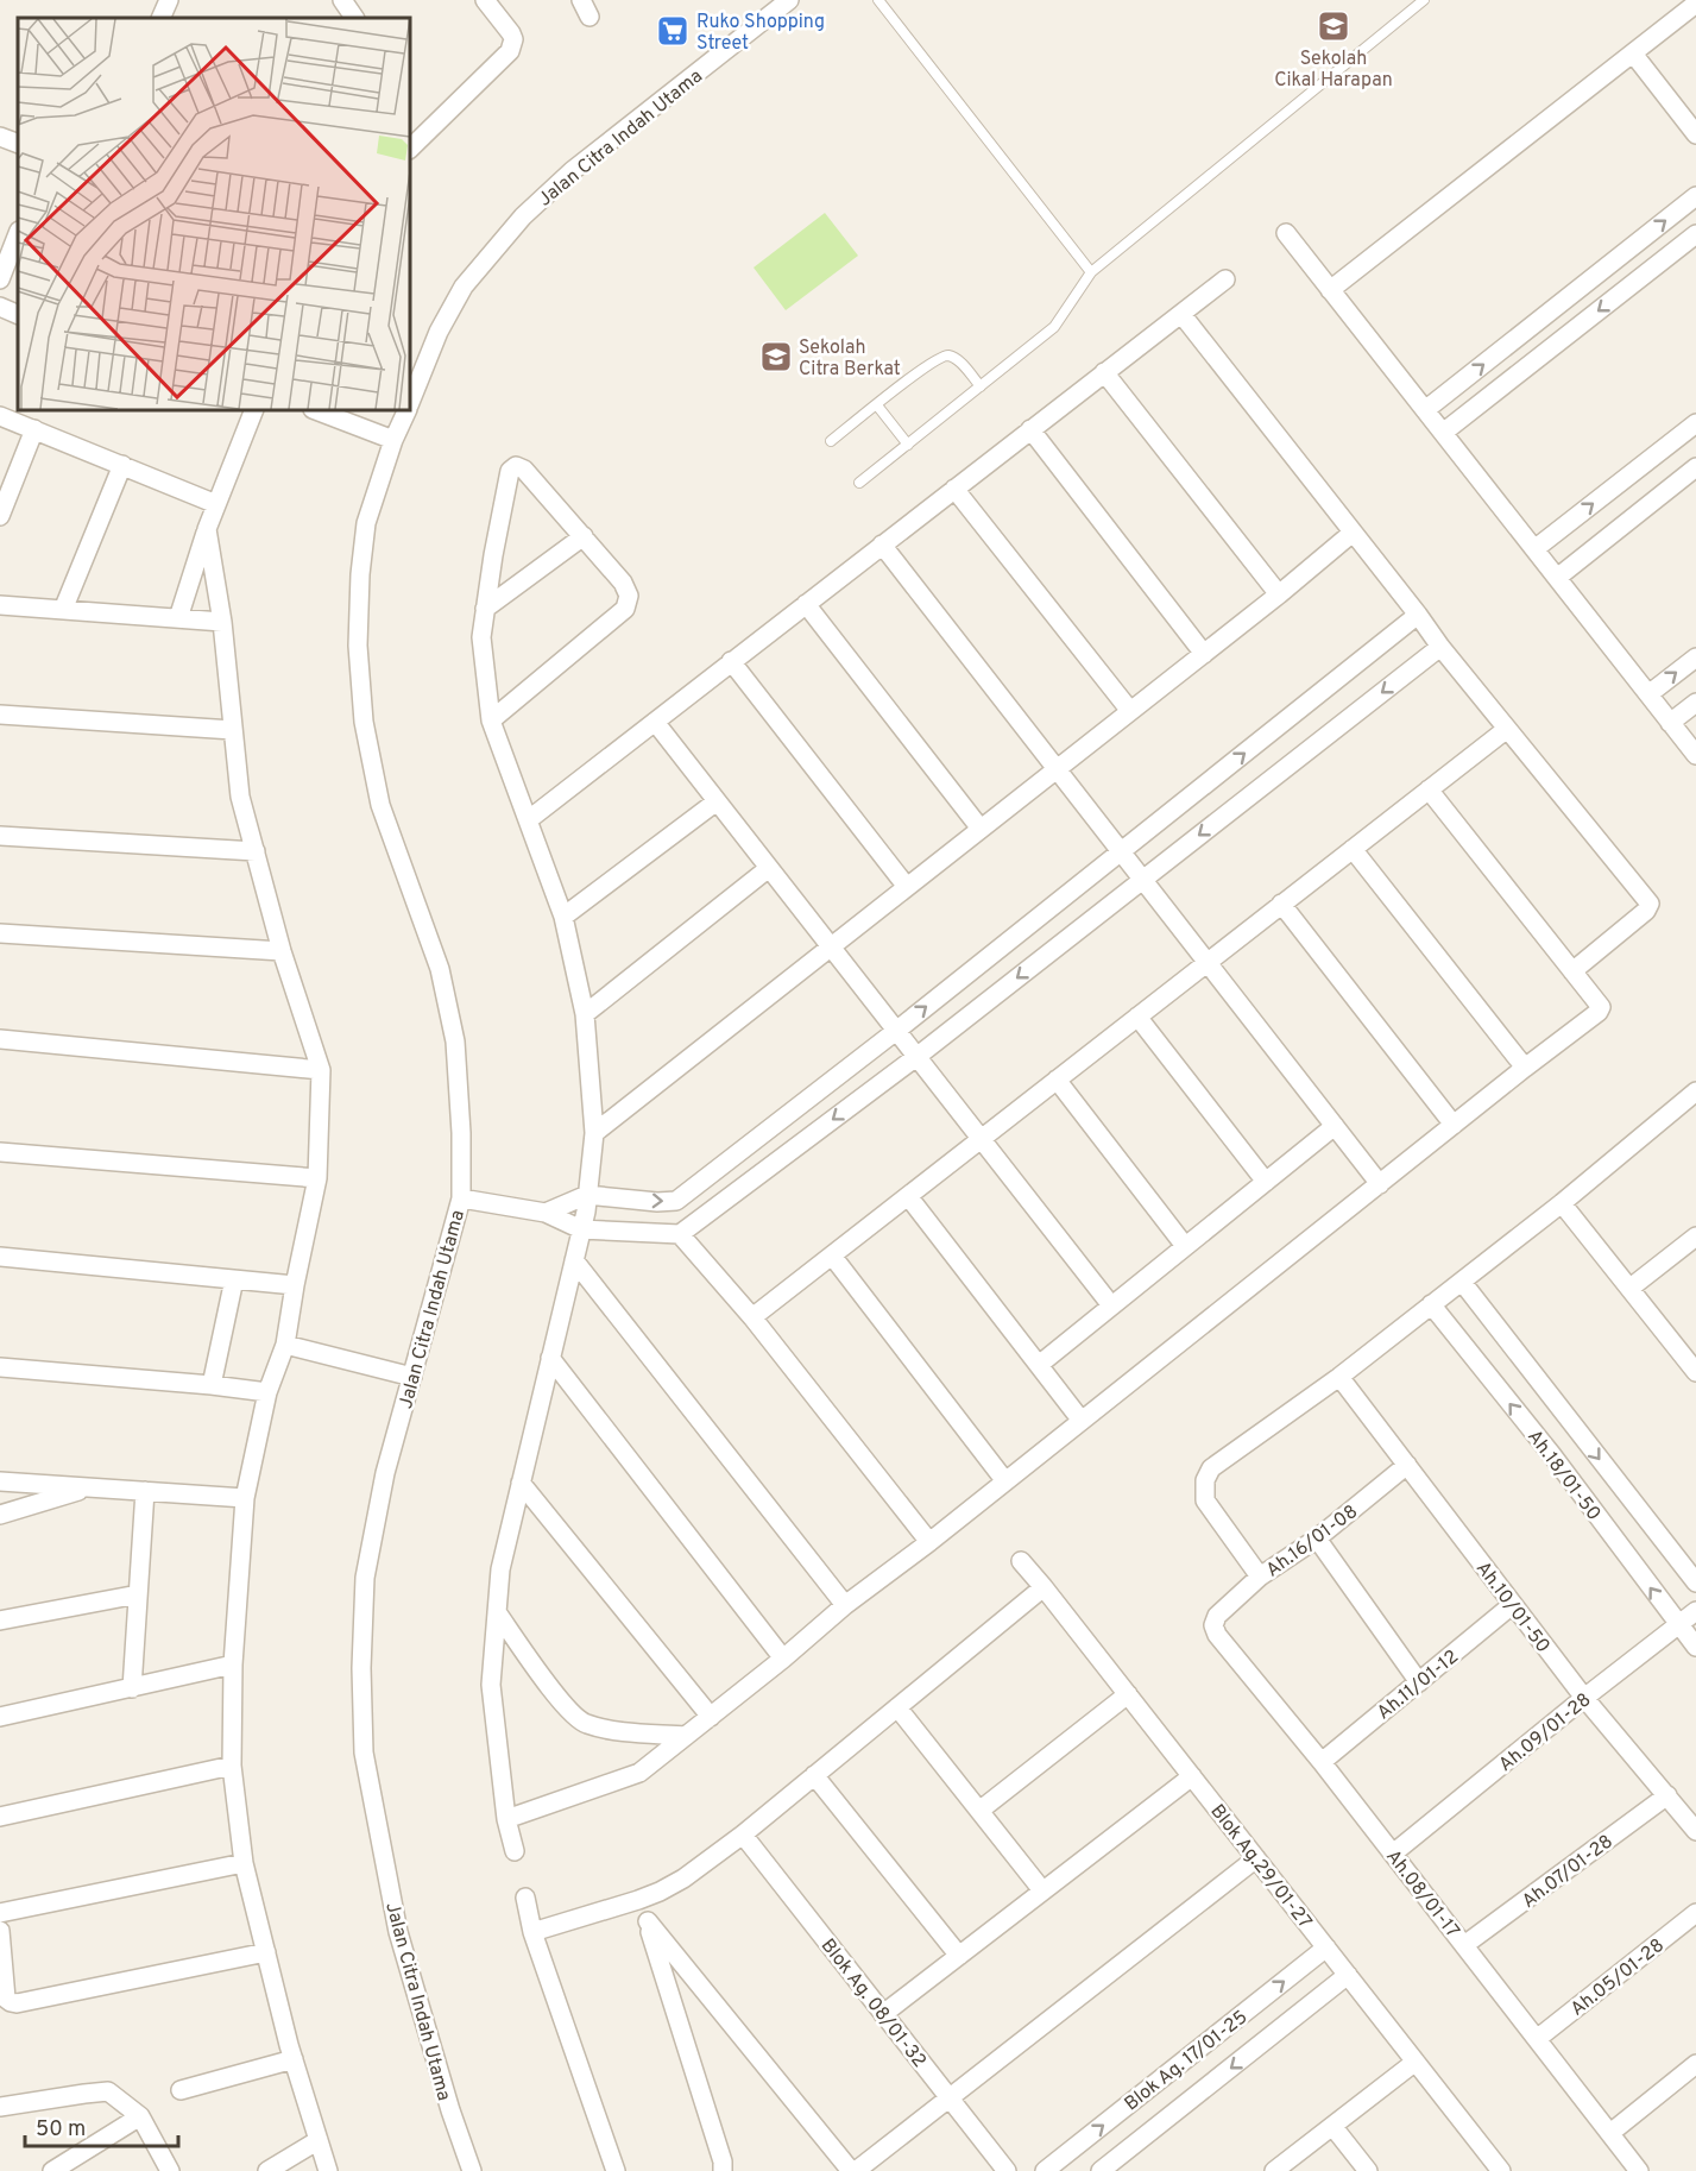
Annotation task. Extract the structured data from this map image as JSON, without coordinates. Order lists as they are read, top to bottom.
{
  "streets": {
    "street": [
      "Jalan Citra Indah Utama",
      "Ah.18/01-50",
      "Ah.16/01-08",
      "Ah.10/01-50",
      "Ah.11/01-12",
      "Ah.09/01-28",
      "Blok Ag.29/01-27",
      "Ah.07/01-28",
      "Ah.08/01-17",
      "Ah.05/01-28",
      "Blok Ag. 08/01-32",
      "Blok Ag. 17/01-25"
    ]
  },
  "crossings": [
    ["Ah.18/01-50", "Ah.09/01-28"],
    ["Ah.16/01-08", "Ah.10/01-50"],
    ["Ah.16/01-08", "Ah.08/01-17"],
    ["Ah.10/01-50", "Ah.11/01-12"],
    ["Ah.10/01-50", "Ah.09/01-28"],
    ["Ah.10/01-50", "Ah.07/01-28"],
    ["Ah.11/01-12", "Ah.08/01-17"],
    ["Ah.09/01-28", "Ah.08/01-17"],
    ["Blok Ag.29/01-27", "Blok Ag. 17/01-25"],
    ["Ah.07/01-28", "Ah.08/01-17"],
    ["Ah.08/01-17", "Ah.05/01-28"]
  ],
  "places": {
    "school or university": ["Sekolah Cikal Harapan", "Sekolah Citra Berkat"],
    "supermarket": ["Ruko Shopping Street"]
  },
  "scale_bar": "50 m"
}
